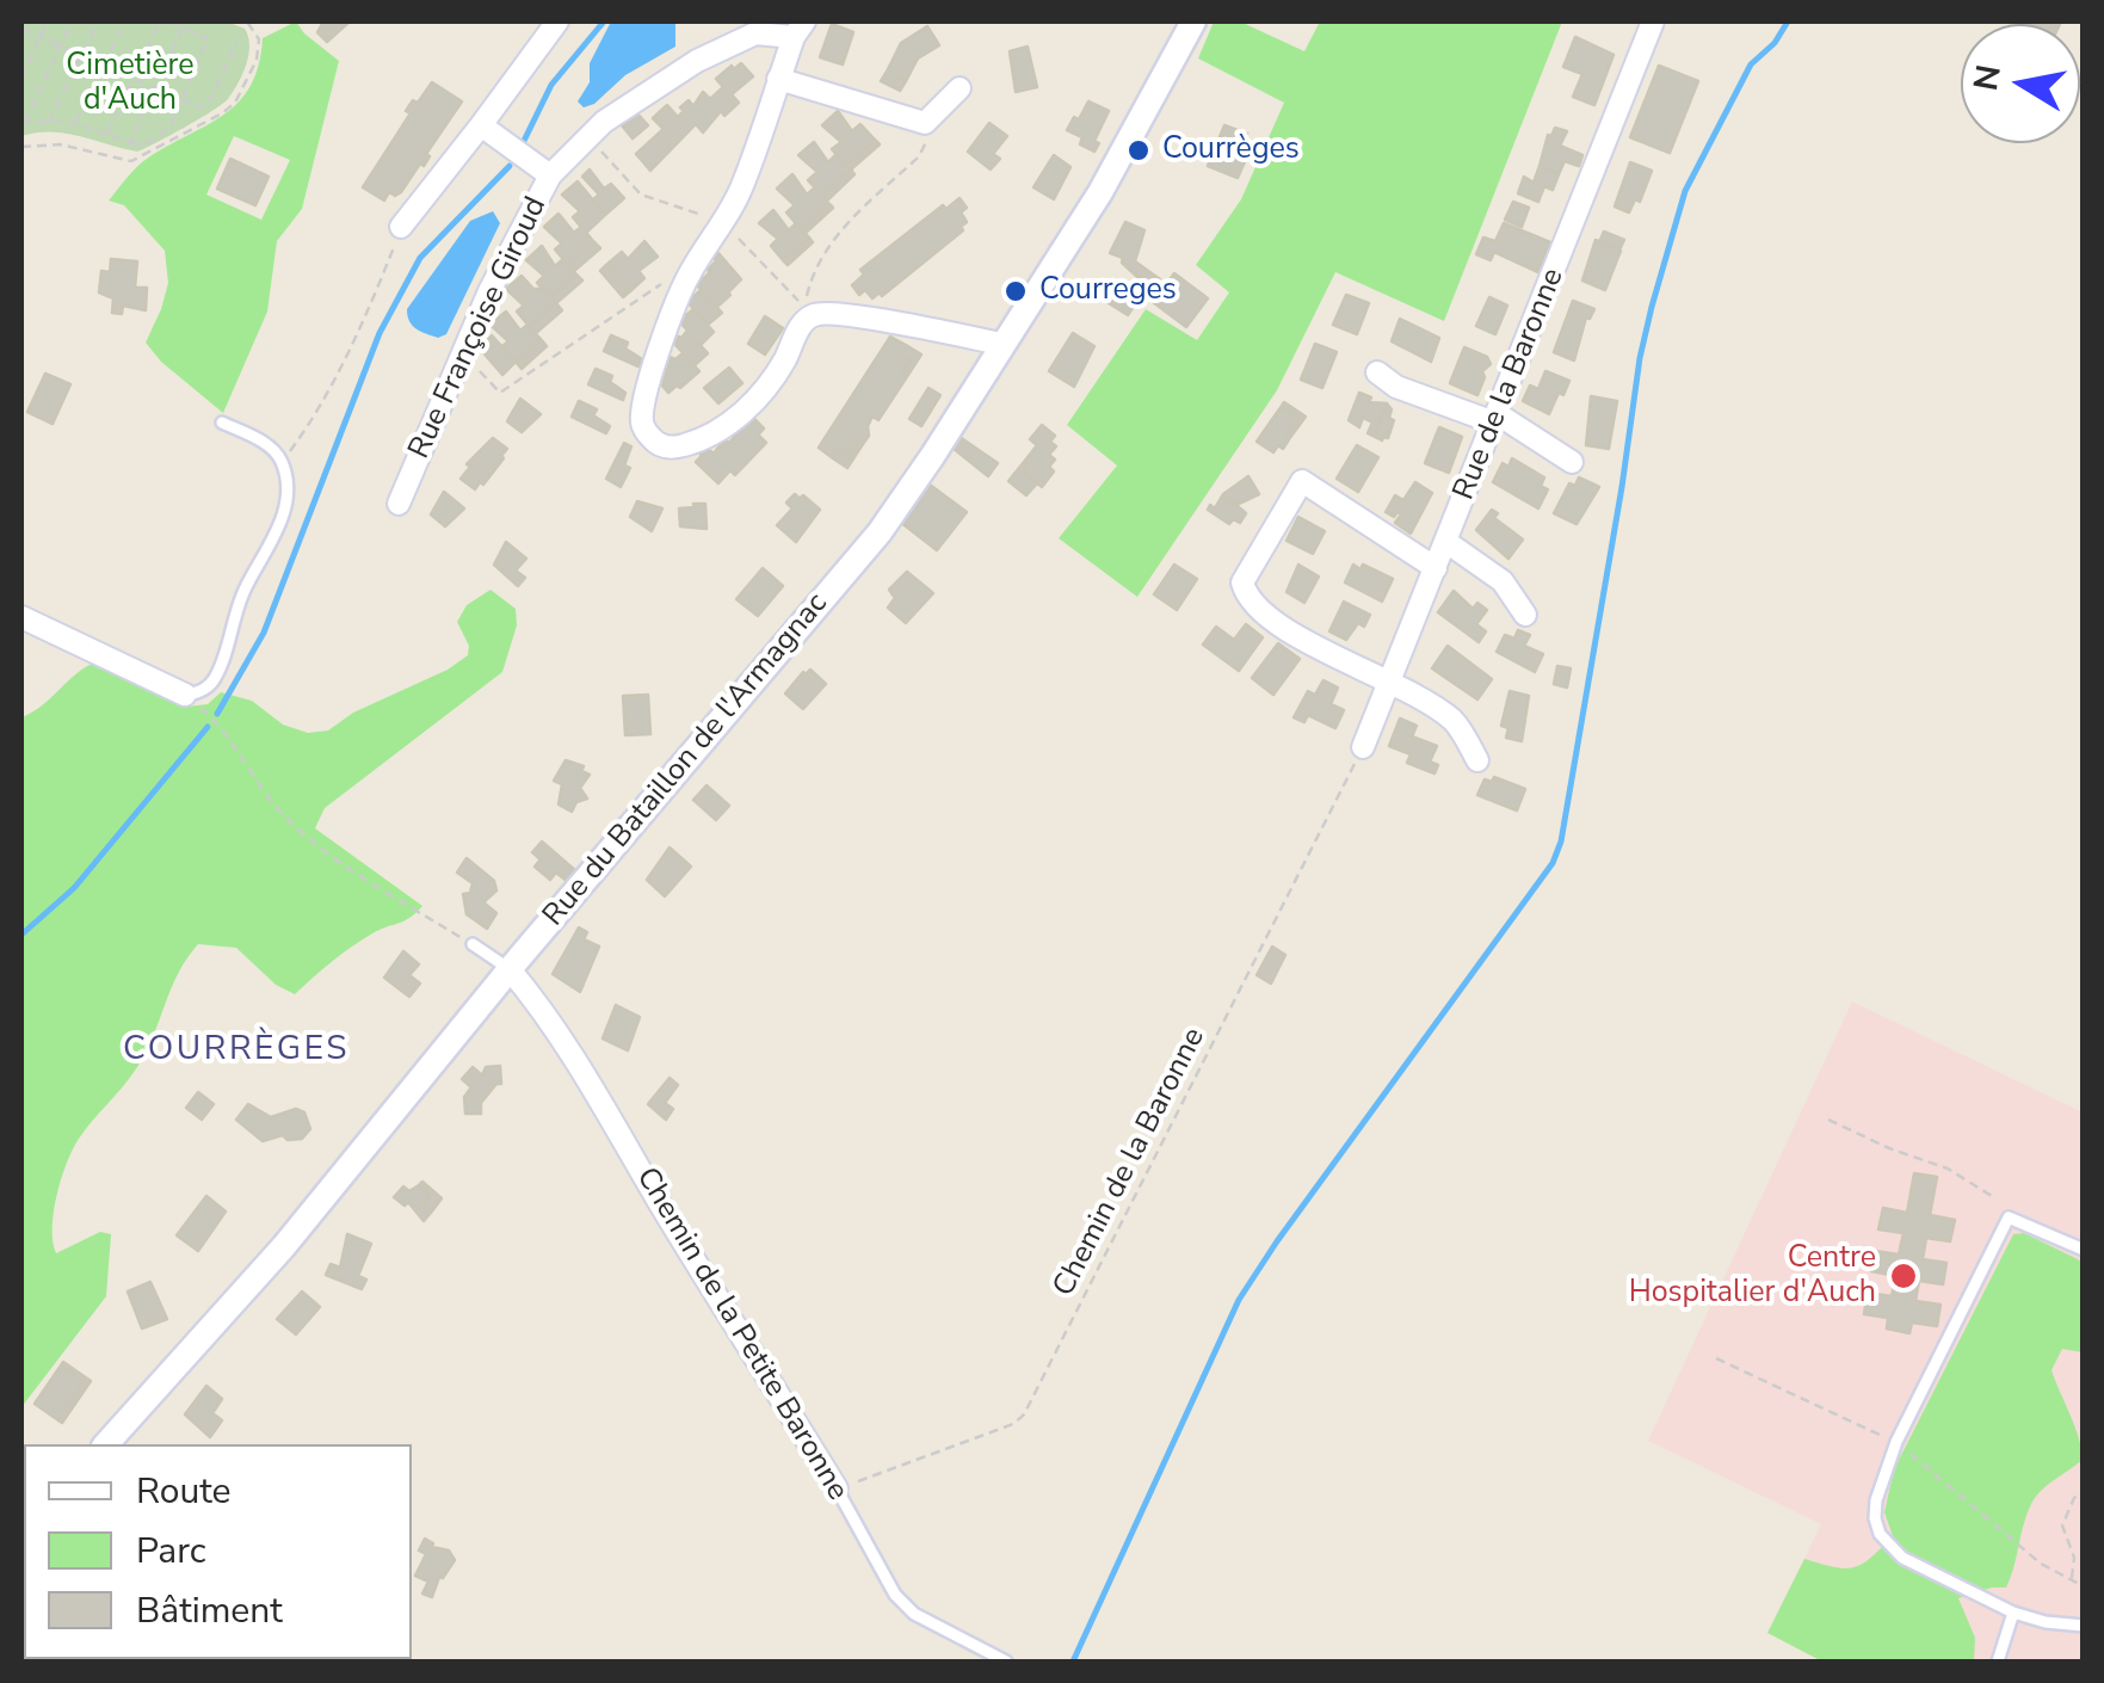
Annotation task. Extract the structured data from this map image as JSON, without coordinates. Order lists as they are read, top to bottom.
{
  "streets": {
    "street": [
      "Rue Françoise Giroud",
      "Rue de la Baronne",
      "Rue du Bataillon de l'Armagnac",
      "Chemin de la Petite Baronne"
    ],
    "path": ["Chemin de la Baronne"]
  },
  "crossings": [
    ["Rue de la Baronne", "Chemin de la Baronne"],
    ["Rue du Bataillon de l'Armagnac", "Chemin de la Petite Baronne"],
    ["Chemin de la Baronne", "Chemin de la Petite Baronne"]
  ],
  "districts": ["COURRÈGES"],
  "parks": ["Cimetière d'Auch"],
  "places": ["Courrèges", "Courreges", "Centre Hospitalier d'Auch"],
  "legend": ["Route", "Parc", "Bâtiment"],
  "north": "left"
}
